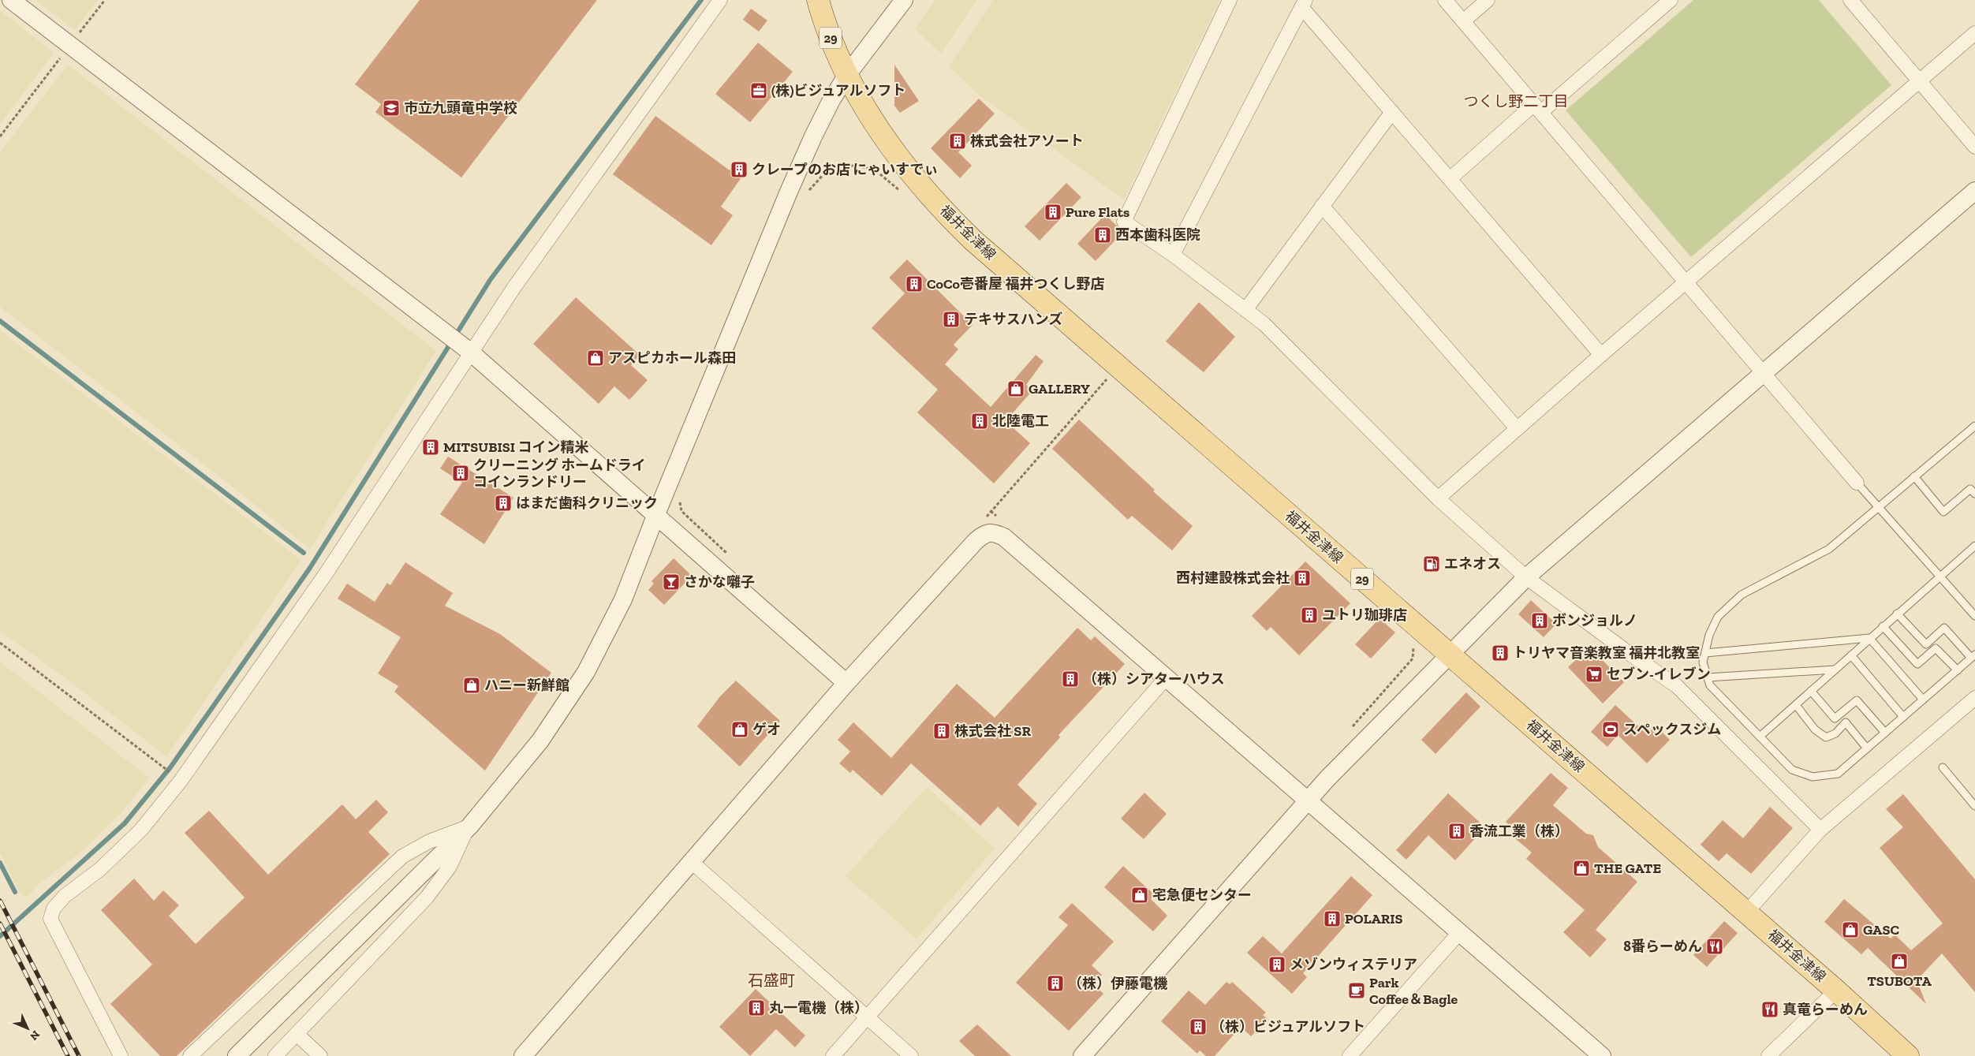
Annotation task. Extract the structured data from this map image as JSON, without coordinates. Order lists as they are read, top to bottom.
{
  "streets": {
    "main road": ["29", "福井金津線"]
  },
  "districts": ["つくし野二丁目", "石盛町"],
  "places": {
    "office": ["(株)ビジュアルソフト"],
    "school or university": ["市立九頭竜中学校"],
    "building": [
      "株式会社アソート",
      "クレープのお店 にゃいすでぃ",
      "Pure Flats",
      "西本歯科医院",
      "CoCo壱番屋 福井つくし野店",
      "テキサスハンズ",
      "北陸電工",
      "MITSUBISI コイン精米",
      "クリーニング ホームドライ コインランドリー",
      "はまだ歯科クリニック",
      "西村建設株式会社",
      "ユトリ珈琲店",
      "ボンジョルノ",
      "トリヤマ音楽教室 福井北教室",
      "（株）シアターハウス",
      "株式会社 SR",
      "香流工業（株）",
      "POLARIS",
      "メゾンウィステリア",
      "（株）伊藤電機",
      "丸一電機（株）",
      "（株）ビジュアルソフト"
    ],
    "shop": [
      "アスピカホール森田",
      "GALLERY",
      "ハニー新鮮館",
      "ゲオ",
      "THE GATE",
      "宅急便センター",
      "GASC",
      "TSUBOTA"
    ],
    "fuel station": ["エネオス"],
    "bar": ["さかな囃子"],
    "supermarket": ["セブン-イレブン"],
    "sports": ["スペックスジム"],
    "restaurant": ["8番らーめん", "真竜らーめん"],
    "cafe": ["Park Coffee＆Bagle"]
  },
  "north": "bottom right"
}
